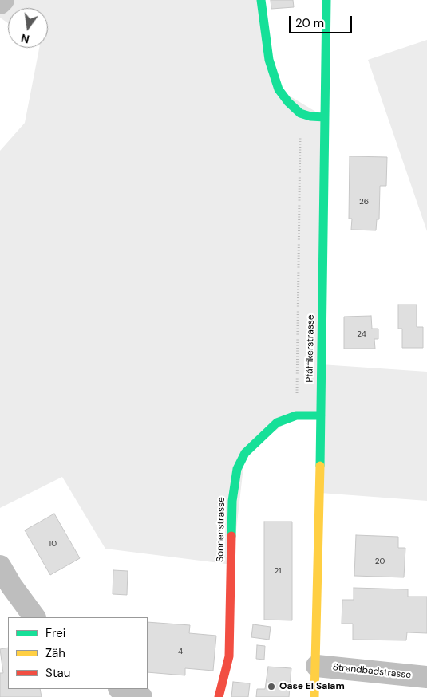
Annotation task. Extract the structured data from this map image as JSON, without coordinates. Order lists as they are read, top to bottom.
{
  "streets": {
    "main road": ["Pfäffikerstrasse", "Sonnenstrasse"],
    "street": ["Strandbadstrasse"]
  },
  "crossings": [
    ["Pfäffikerstrasse", "Sonnenstrasse"],
    ["Pfäffikerstrasse", "Strandbadstrasse"]
  ],
  "places": ["Oase El Salam"],
  "house_numbers": [
    "26",
    "24",
    "10",
    "20",
    "21",
    "4"
  ],
  "legend": ["Frei", "Zäh", "Stau"],
  "scale_bar": "20 m",
  "north": "bottom"
}
